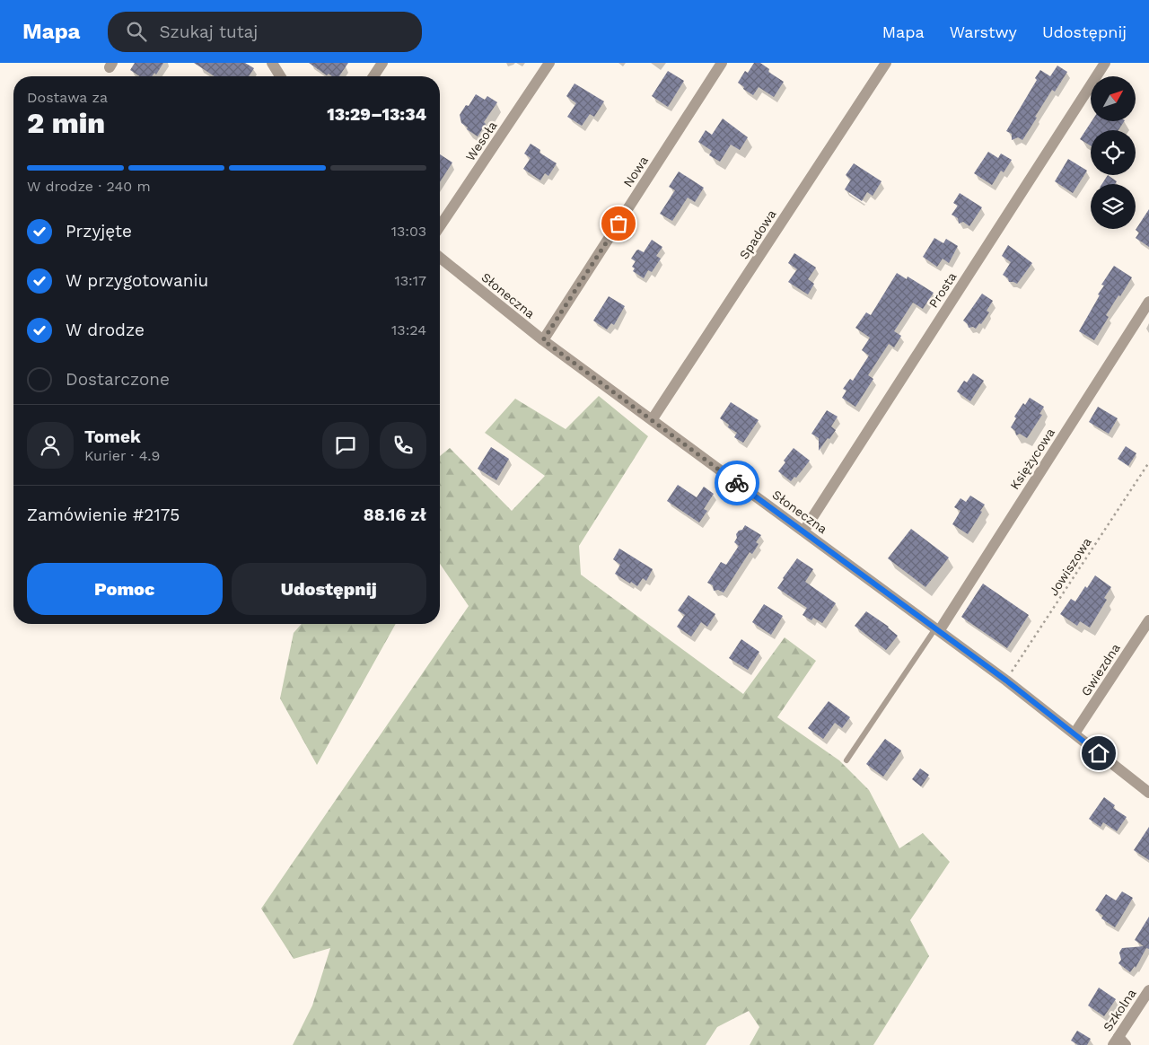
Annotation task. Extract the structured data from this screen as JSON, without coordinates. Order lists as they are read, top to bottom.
{
  "streets": {
    "street": [
      "Wesoła",
      "Nowa",
      "Spadowa",
      "Prosta",
      "Słoneczna",
      "Księżycowa",
      "Gwiezdna",
      "Szkolna"
    ],
    "path": ["Jowiszowa"]
  },
  "crossings": [
    ["Nowa", "Słoneczna"],
    ["Spadowa", "Słoneczna"],
    ["Prosta", "Słoneczna"],
    ["Słoneczna", "Księżycowa"],
    ["Słoneczna", "Jowiszowa"],
    ["Słoneczna", "Gwiezdna"]
  ],
  "north": "top right",
  "page": {
    "header": "Mapa",
    "search": "Szukaj tutaj",
    "nav": ["Mapa", "Warstwy", "Udostępnij"],
    "heading": ["2 min", "Dostawa za", "13:29–13:34"],
    "panel": [
      "Tomek",
      "Kurier · 4.9",
      "Zamówienie #2175",
      "88.16 zł"
    ],
    "bar": "W drodze · 240 m",
    "list": [
      ["Przyjęte", "13:03"],
      ["W przygotowaniu", "13:17"],
      ["W drodze", "13:24"],
      "Dostarczone"
    ],
    "buttons": ["Pomoc", "Udostępnij"]
  }
}
